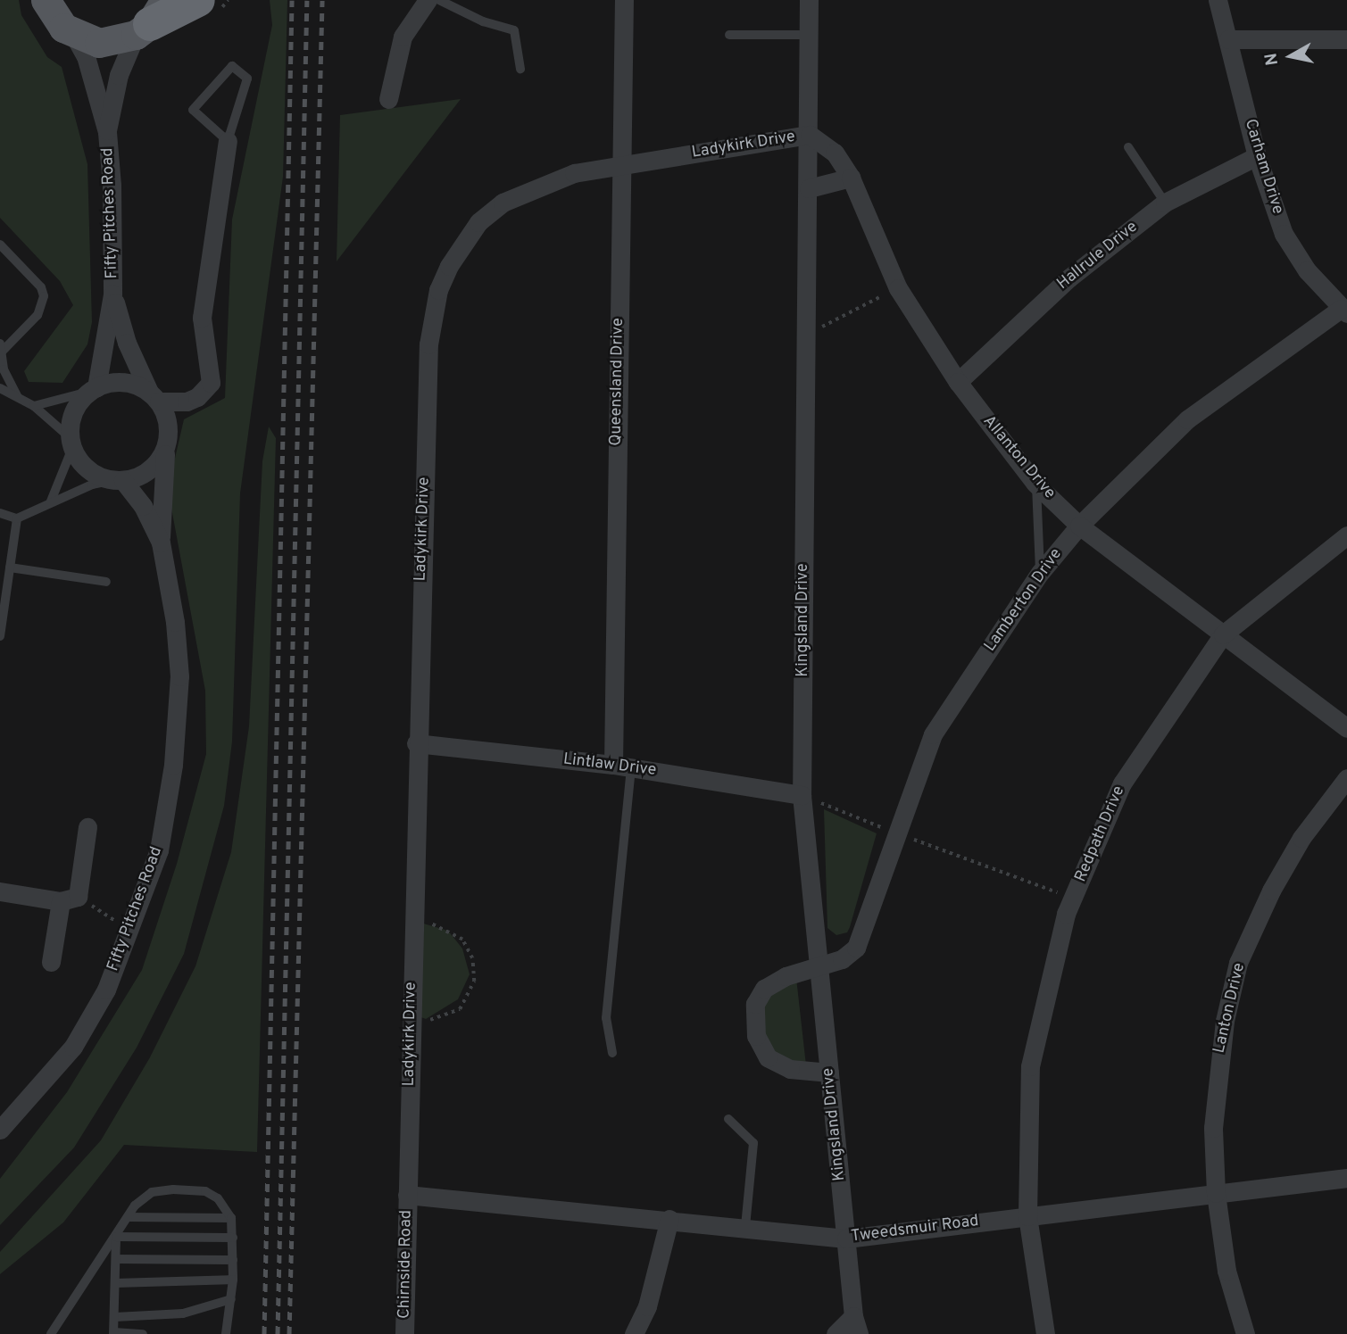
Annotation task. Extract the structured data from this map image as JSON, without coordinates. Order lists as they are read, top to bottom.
{
  "streets": {
    "street": [
      "Ladykirk Drive",
      "Carham Drive",
      "Fifty Pitches Road",
      "Hallrule Drive",
      "Queensland Drive",
      "Allanton Drive",
      "Lamberton Drive",
      "Kingsland Drive",
      "Lintlaw Drive",
      "Redpath Drive",
      "Lanton Drive",
      "Tweedsmuir Road",
      "Chirnside Road"
    ]
  },
  "crossings": [
    ["Ladykirk Drive", "Queensland Drive"],
    ["Ladykirk Drive", "Allanton Drive"],
    ["Ladykirk Drive", "Kingsland Drive"],
    ["Ladykirk Drive", "Lintlaw Drive"],
    ["Ladykirk Drive", "Tweedsmuir Road"],
    ["Ladykirk Drive", "Chirnside Road"],
    ["Carham Drive", "Hallrule Drive"],
    ["Carham Drive", "Lamberton Drive"],
    ["Hallrule Drive", "Allanton Drive"],
    ["Queensland Drive", "Lintlaw Drive"],
    ["Allanton Drive", "Lamberton Drive"],
    ["Allanton Drive", "Kingsland Drive"],
    ["Allanton Drive", "Redpath Drive"],
    ["Lamberton Drive", "Kingsland Drive"],
    ["Kingsland Drive", "Lintlaw Drive"],
    ["Kingsland Drive", "Tweedsmuir Road"],
    ["Redpath Drive", "Tweedsmuir Road"],
    ["Lanton Drive", "Tweedsmuir Road"],
    ["Tweedsmuir Road", "Chirnside Road"]
  ],
  "north": "left"
}
